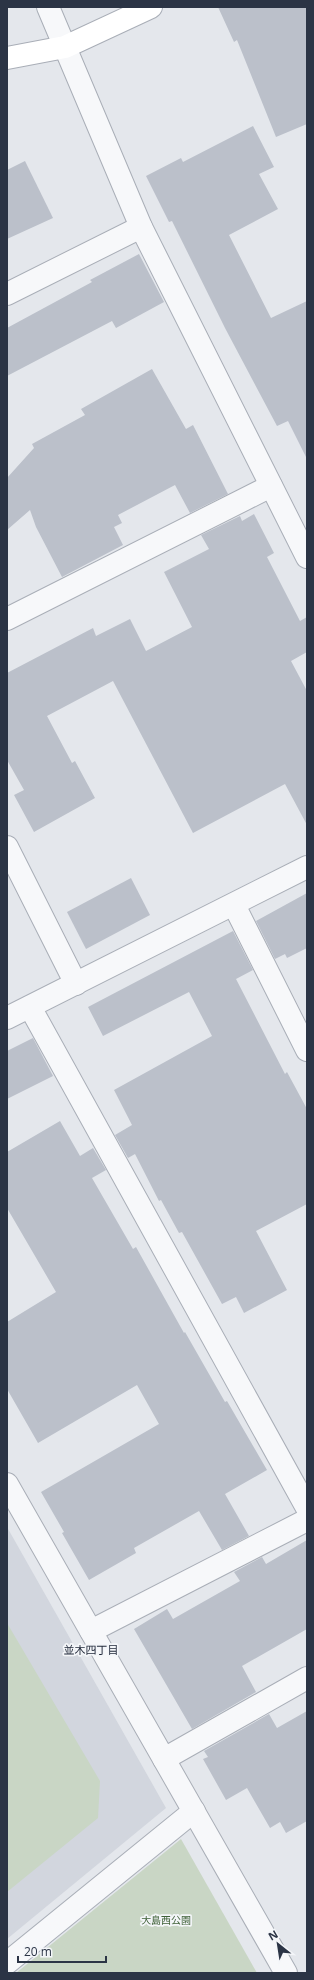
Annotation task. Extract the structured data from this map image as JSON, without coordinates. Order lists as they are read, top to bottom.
{
  "districts": ["並木四丁目"],
  "parks": ["大島西公園"],
  "scale_bar": "20 m",
  "north": "top left"
}
